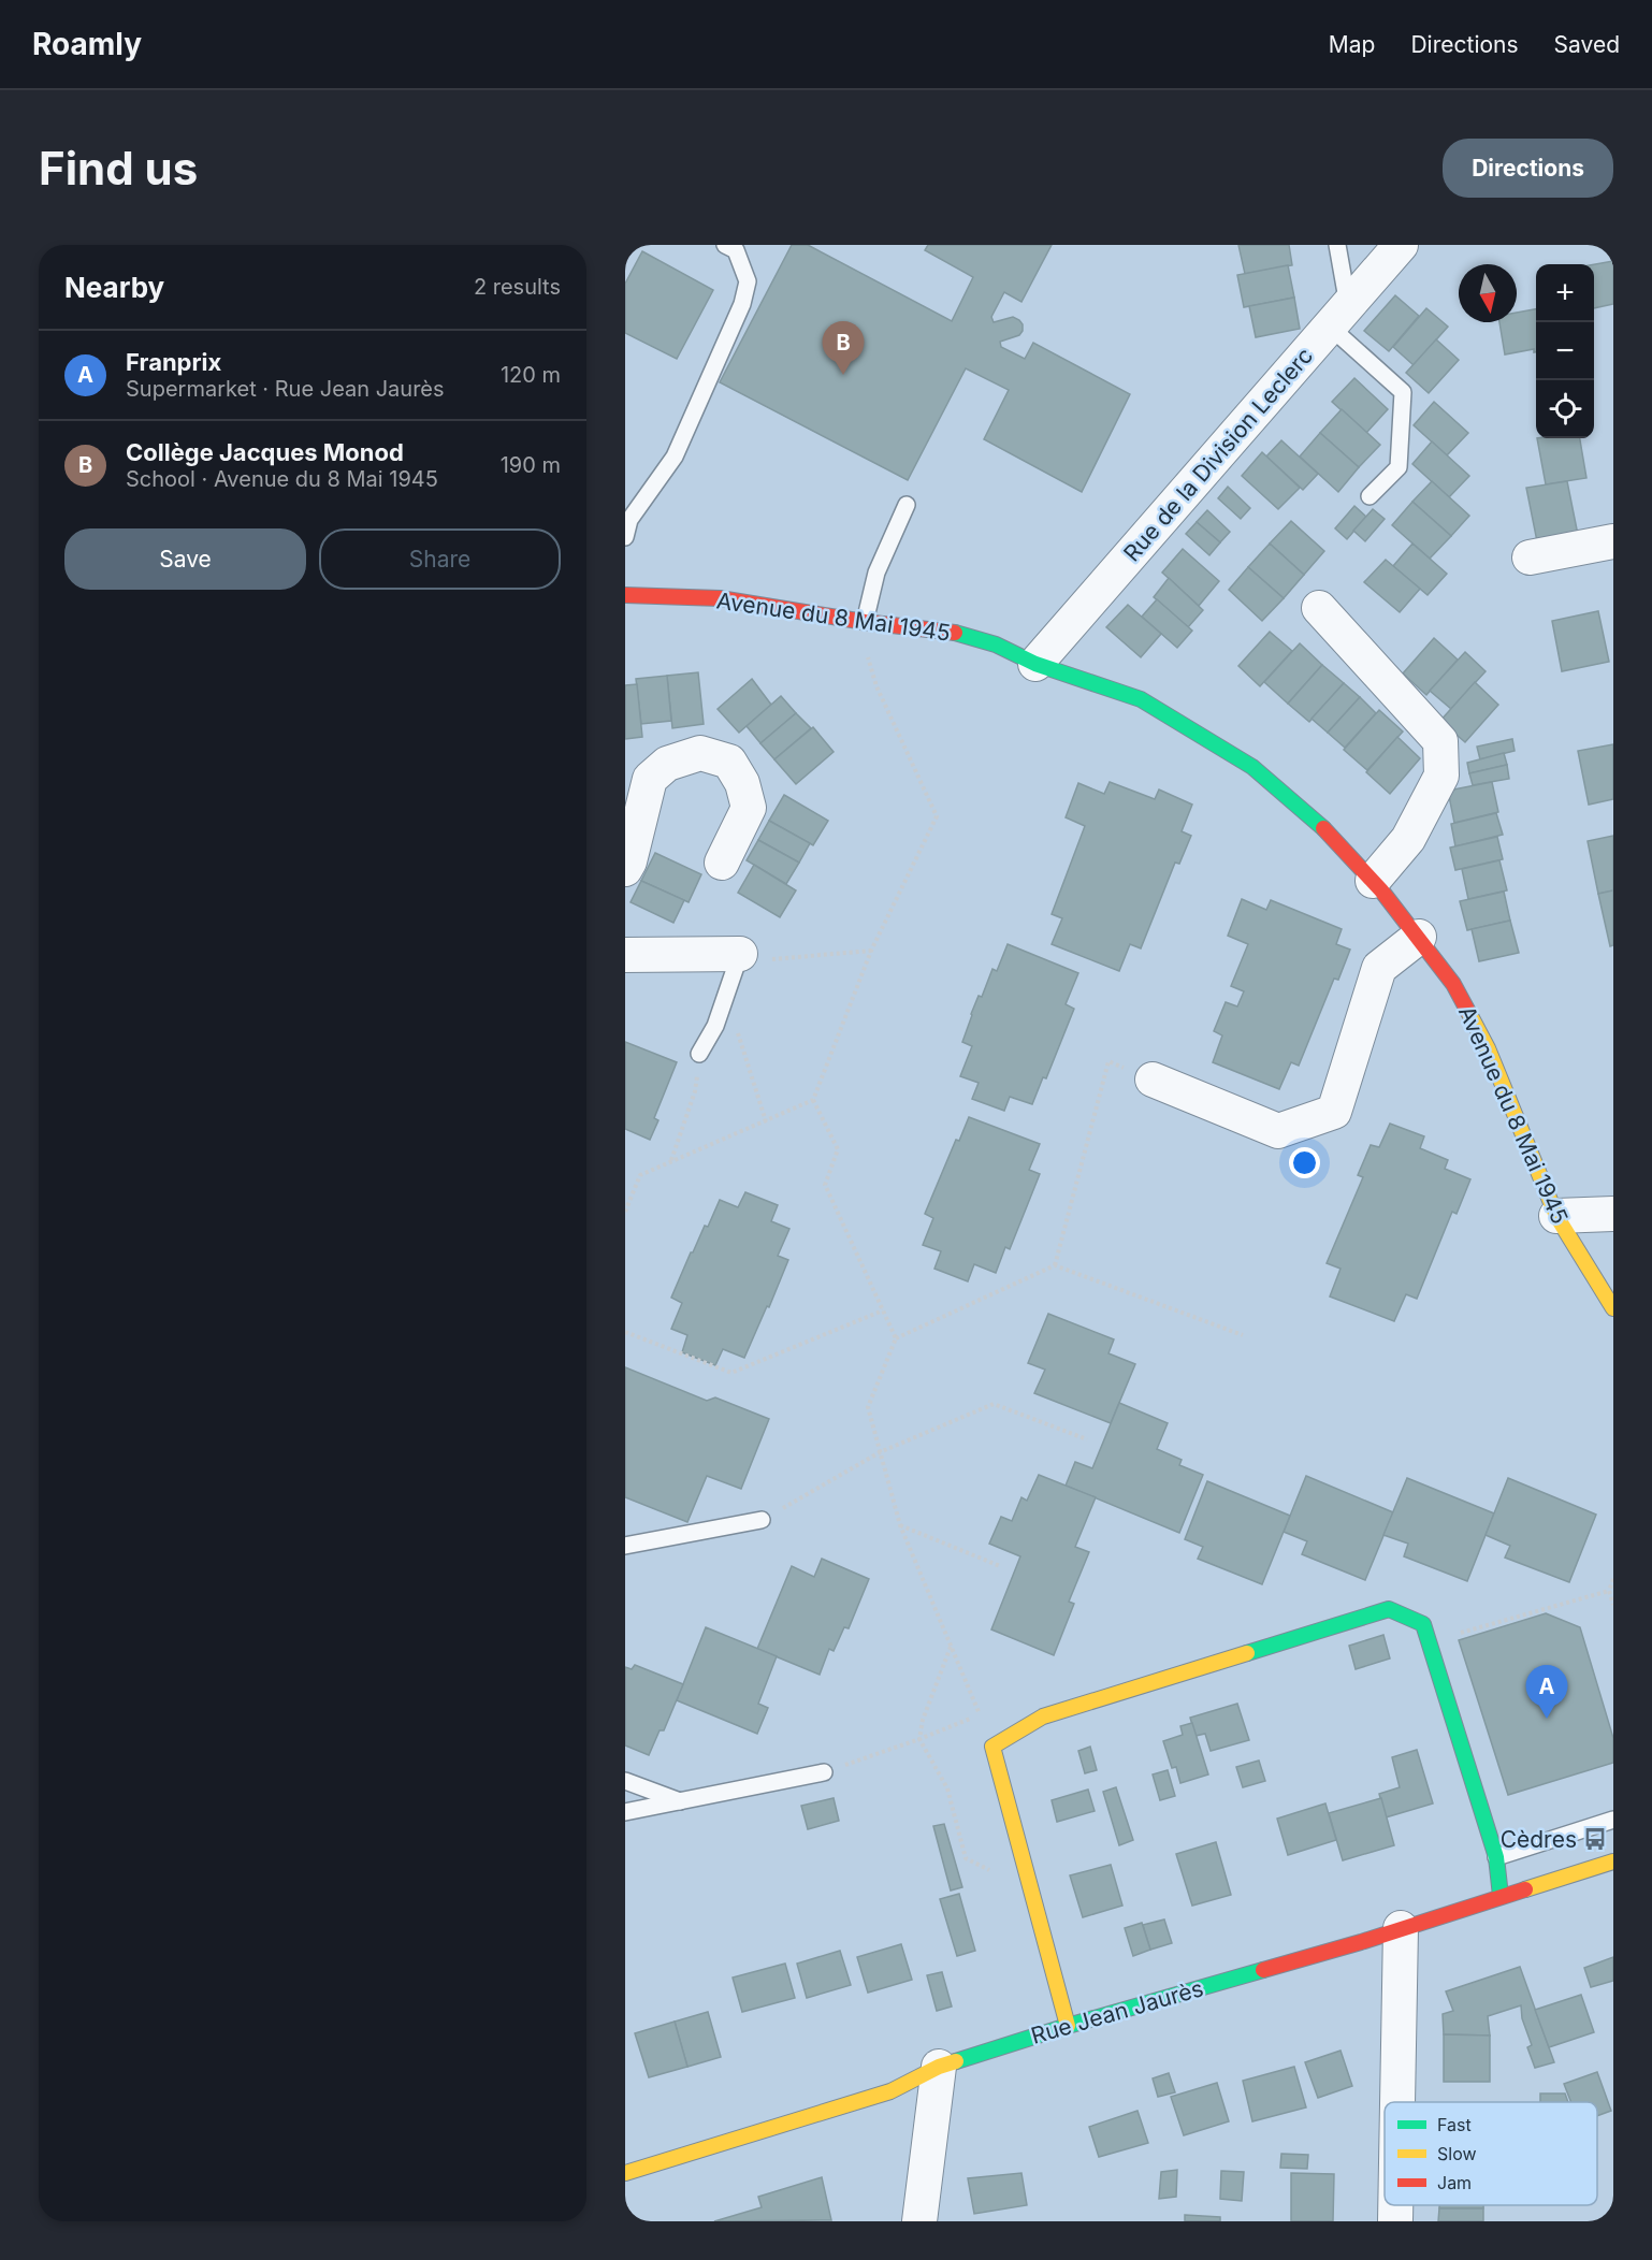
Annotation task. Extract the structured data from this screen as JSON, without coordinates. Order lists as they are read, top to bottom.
{
  "streets": {
    "street": ["Rue de la Division Leclerc", "Avenue du 8 Mai 1945", "Rue Jean Jaurès"]
  },
  "crossings": [
    ["Rue de la Division Leclerc", "Avenue du 8 Mai 1945"]
  ],
  "places": {
    "bus stop": ["Cèdres"]
  },
  "legend": ["Fast", "Slow", "Jam"],
  "north": "bottom",
  "page": {
    "header": "Roamly",
    "nav": ["Map", "Directions", "Saved"],
    "buttons": [
      "Directions",
      ["Save", "Share"]
    ],
    "title": "Find us",
    "heading": ["Nearby", "2 results"],
    "map_buttons": ["+", "−"],
    "pins": ["B", "A"],
    "list": [
      {
        "mark": "A",
        "name": "Franprix",
        "note": "Supermarket · Rue Jean Jaurès",
        "value": "120 m"
      },
      {
        "mark": "B",
        "name": "Collège Jacques Monod",
        "note": "School · Avenue du 8 Mai 1945",
        "value": "190 m"
      }
    ]
  }
}
